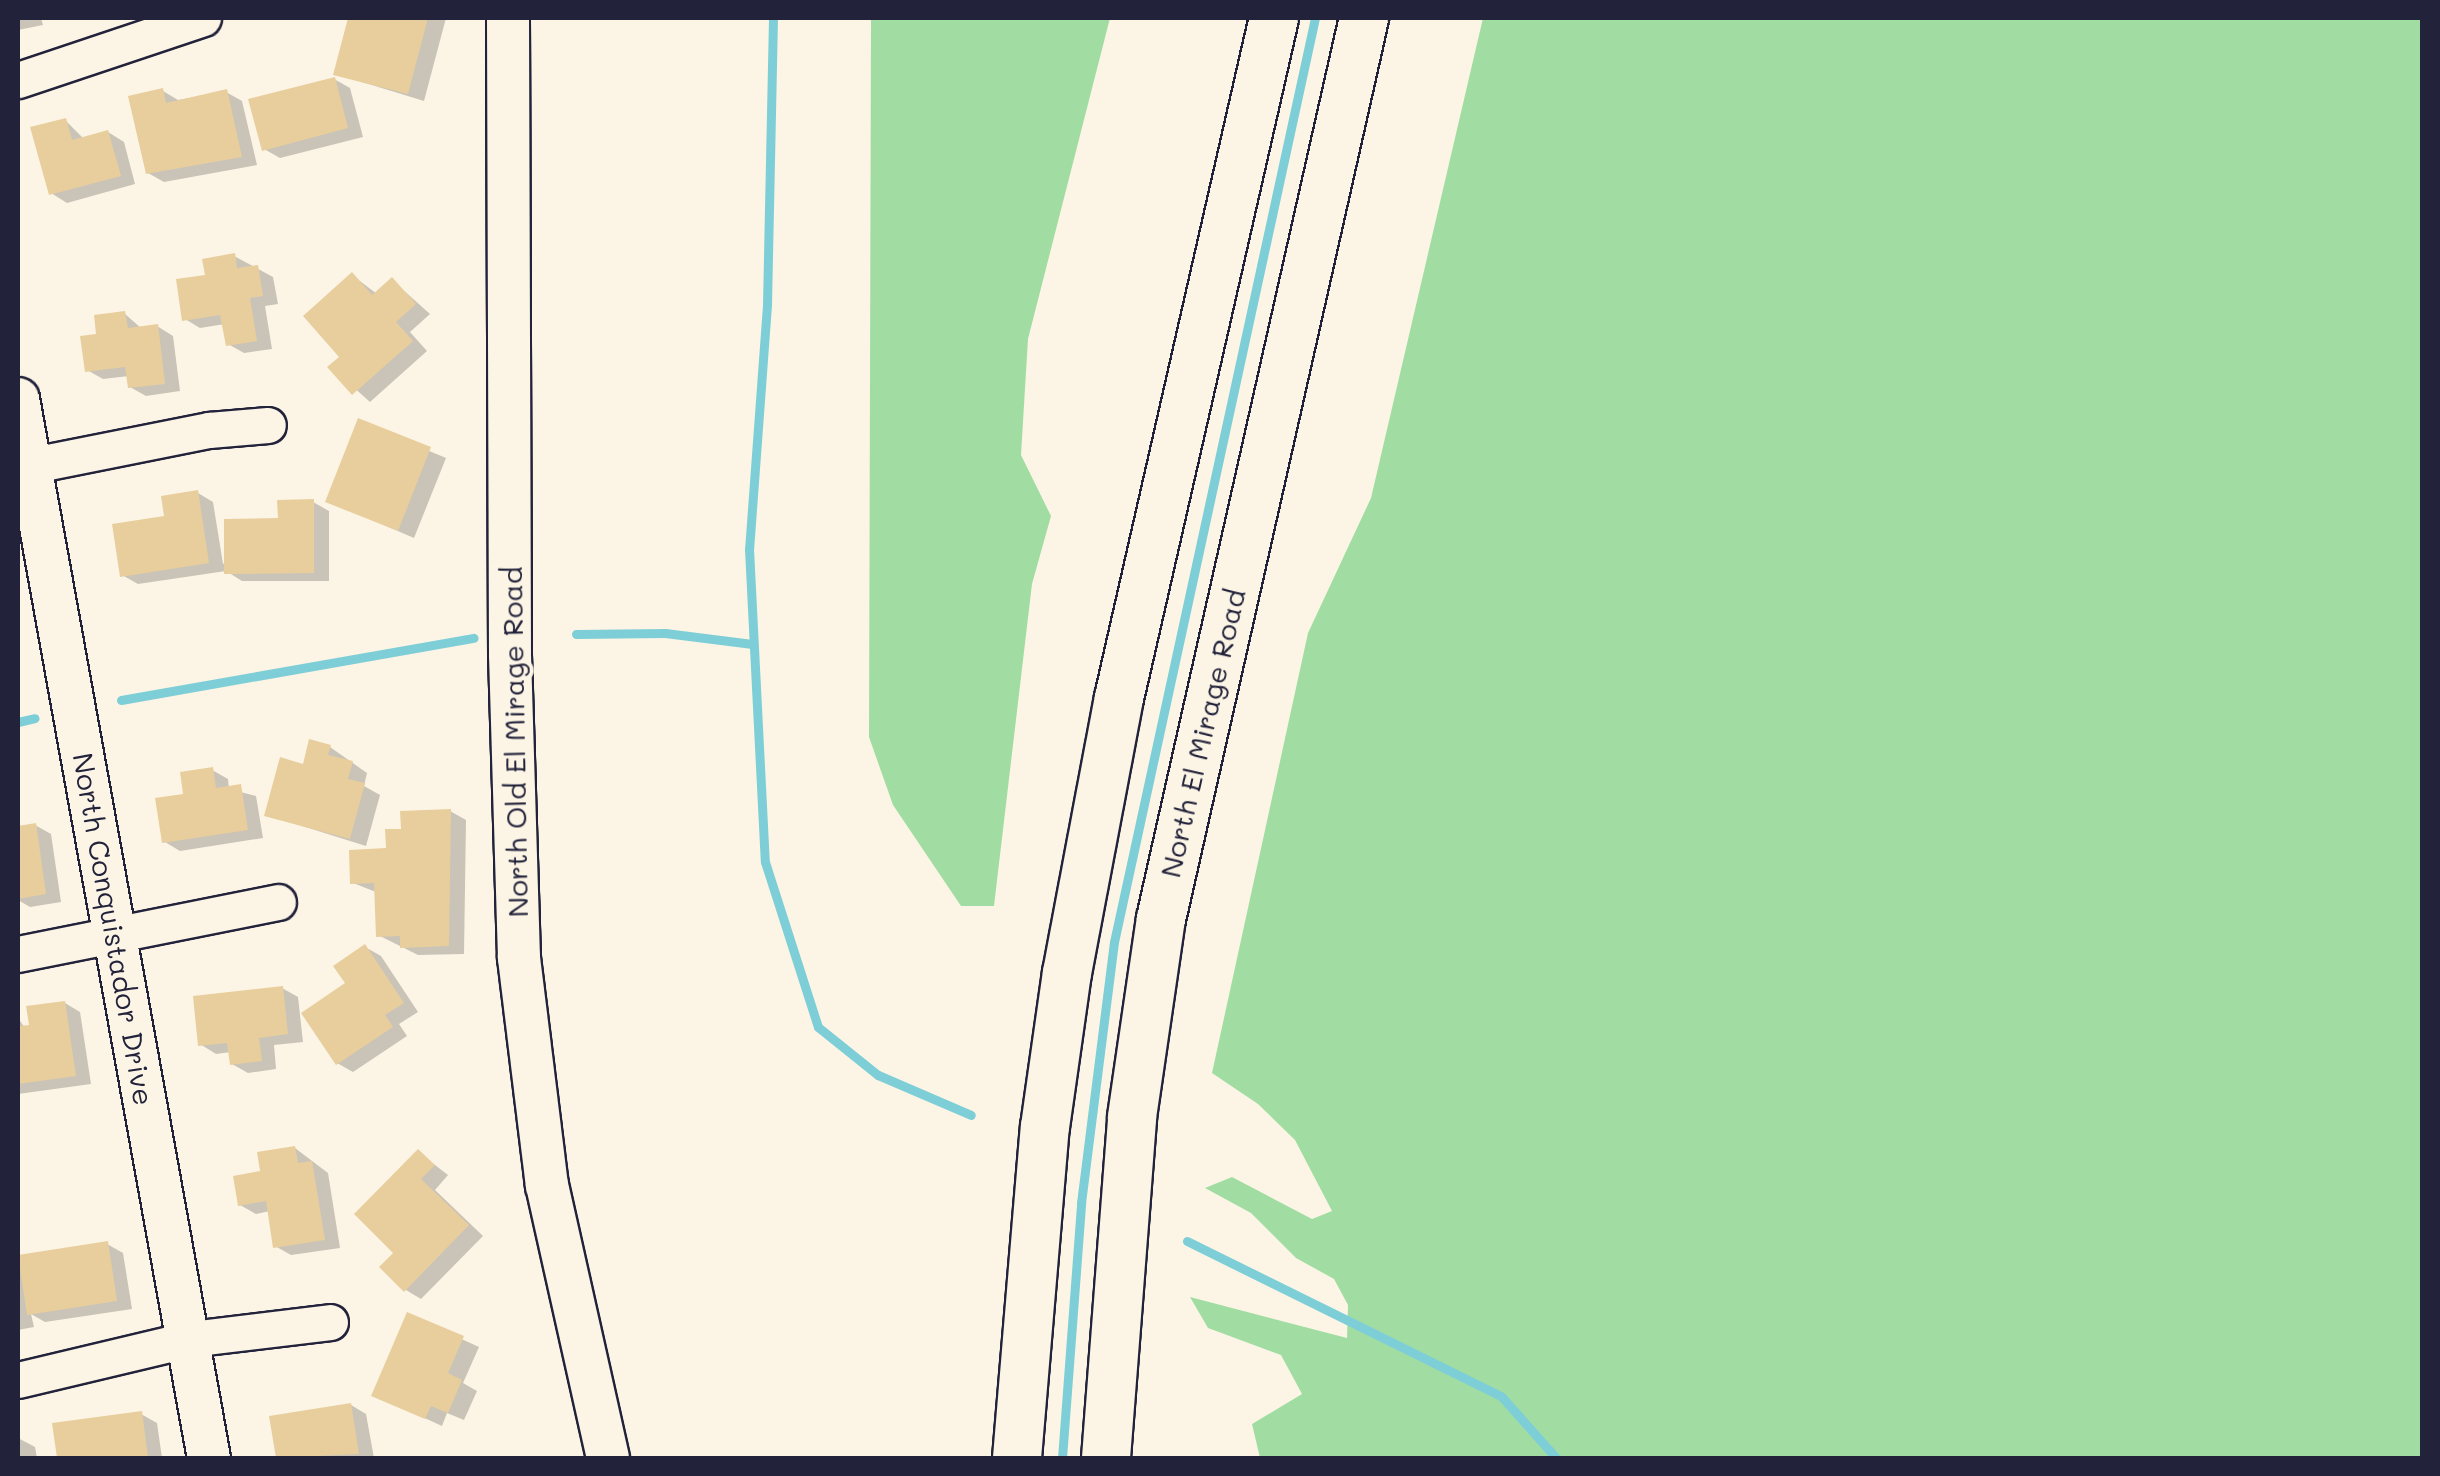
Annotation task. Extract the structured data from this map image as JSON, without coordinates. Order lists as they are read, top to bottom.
{
  "streets": {
    "main road": ["North El Mirage Road"],
    "street": ["North Old El Mirage Road", "North Conquistador Drive"]
  }
}
